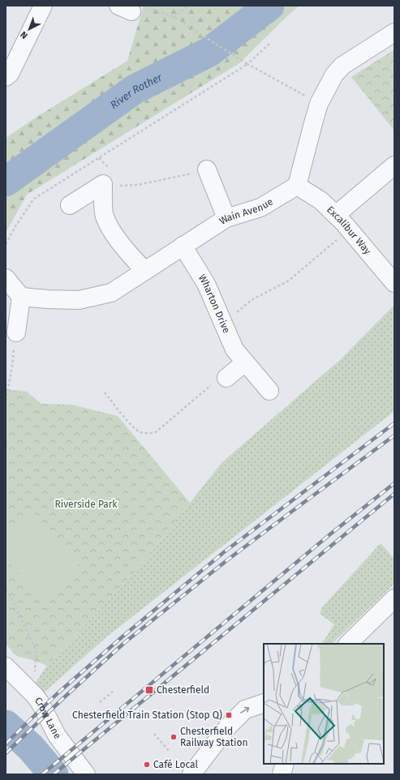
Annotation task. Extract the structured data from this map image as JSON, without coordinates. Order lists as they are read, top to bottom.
{
  "streets": {
    "street": [
      "Wain Avenue",
      "Excalibur Way",
      "Wharton Drive",
      "Crow Lane"
    ]
  },
  "crossings": [
    ["Wain Avenue", "Excalibur Way"],
    ["Wain Avenue", "Wharton Drive"]
  ],
  "water": ["River Rother"],
  "parks": ["Riverside Park"],
  "places": {
    "transit": ["Chesterfield", "Chesterfield Train Station (Stop Q)"],
    "other": ["Chesterfield Railway Station", "Café Local"]
  },
  "north": "bottom left"
}
